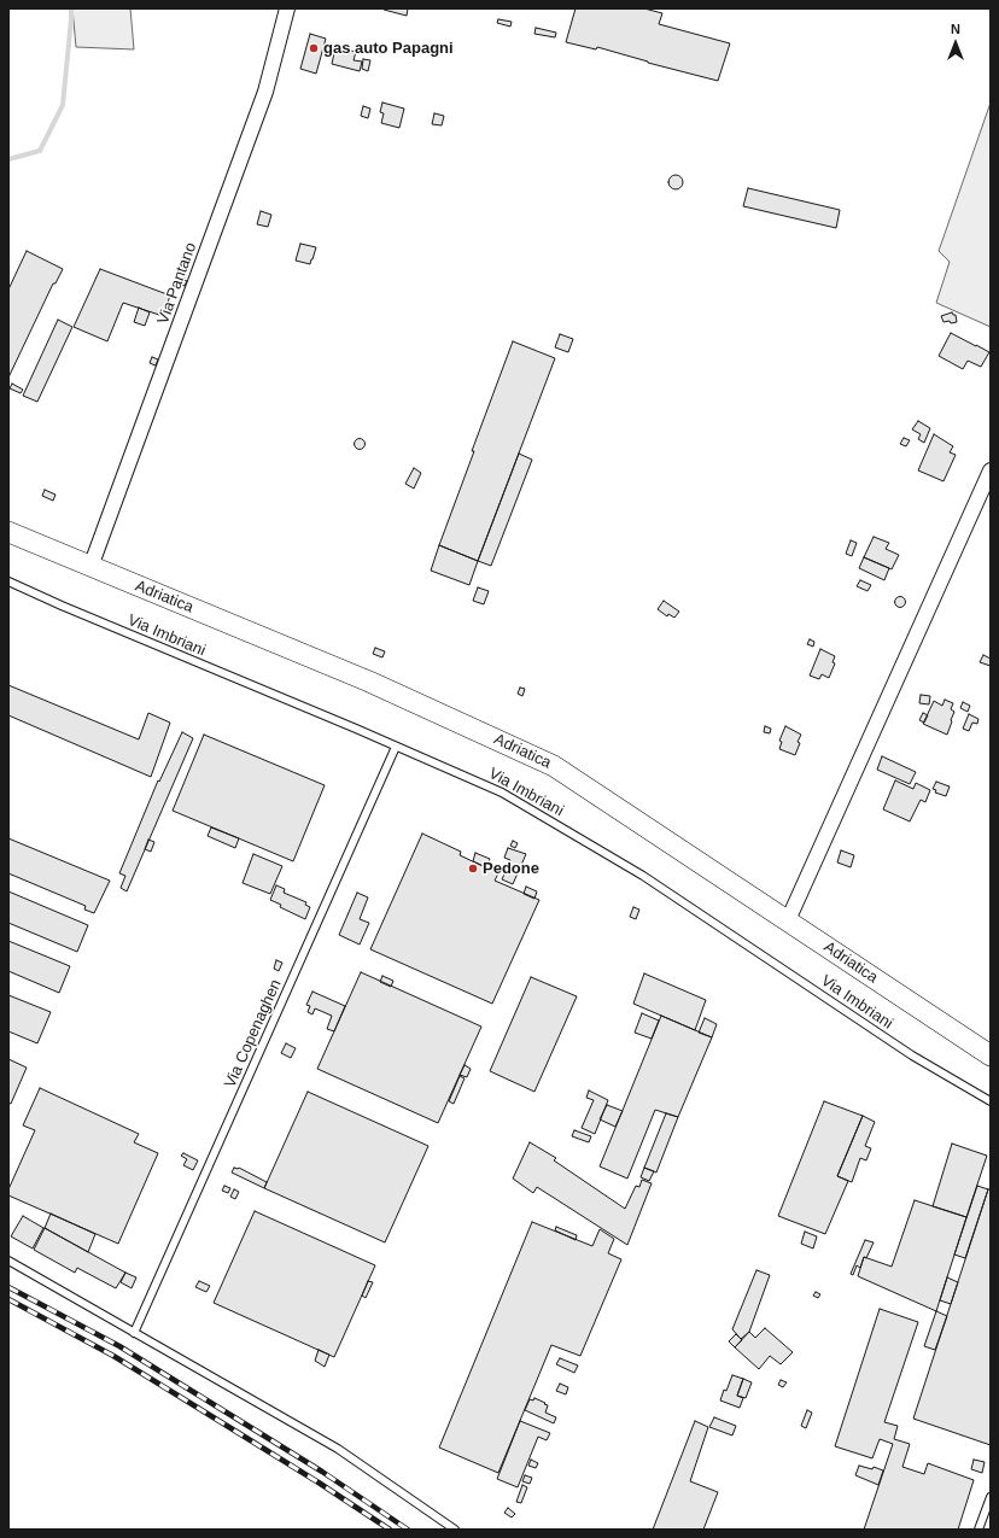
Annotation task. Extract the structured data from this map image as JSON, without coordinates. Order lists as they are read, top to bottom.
{
  "streets": {
    "main road": ["Adriatica"],
    "street": ["Via Pantano"],
    "lane": ["Via Imbriani", "Via Copenaghen"]
  },
  "crossings": [
    ["Via Pantano", "Adriatica"],
    ["Via Imbriani", "Via Copenaghen"]
  ],
  "places": ["gas auto Papagni", "Pedone"],
  "north": "top"
}
